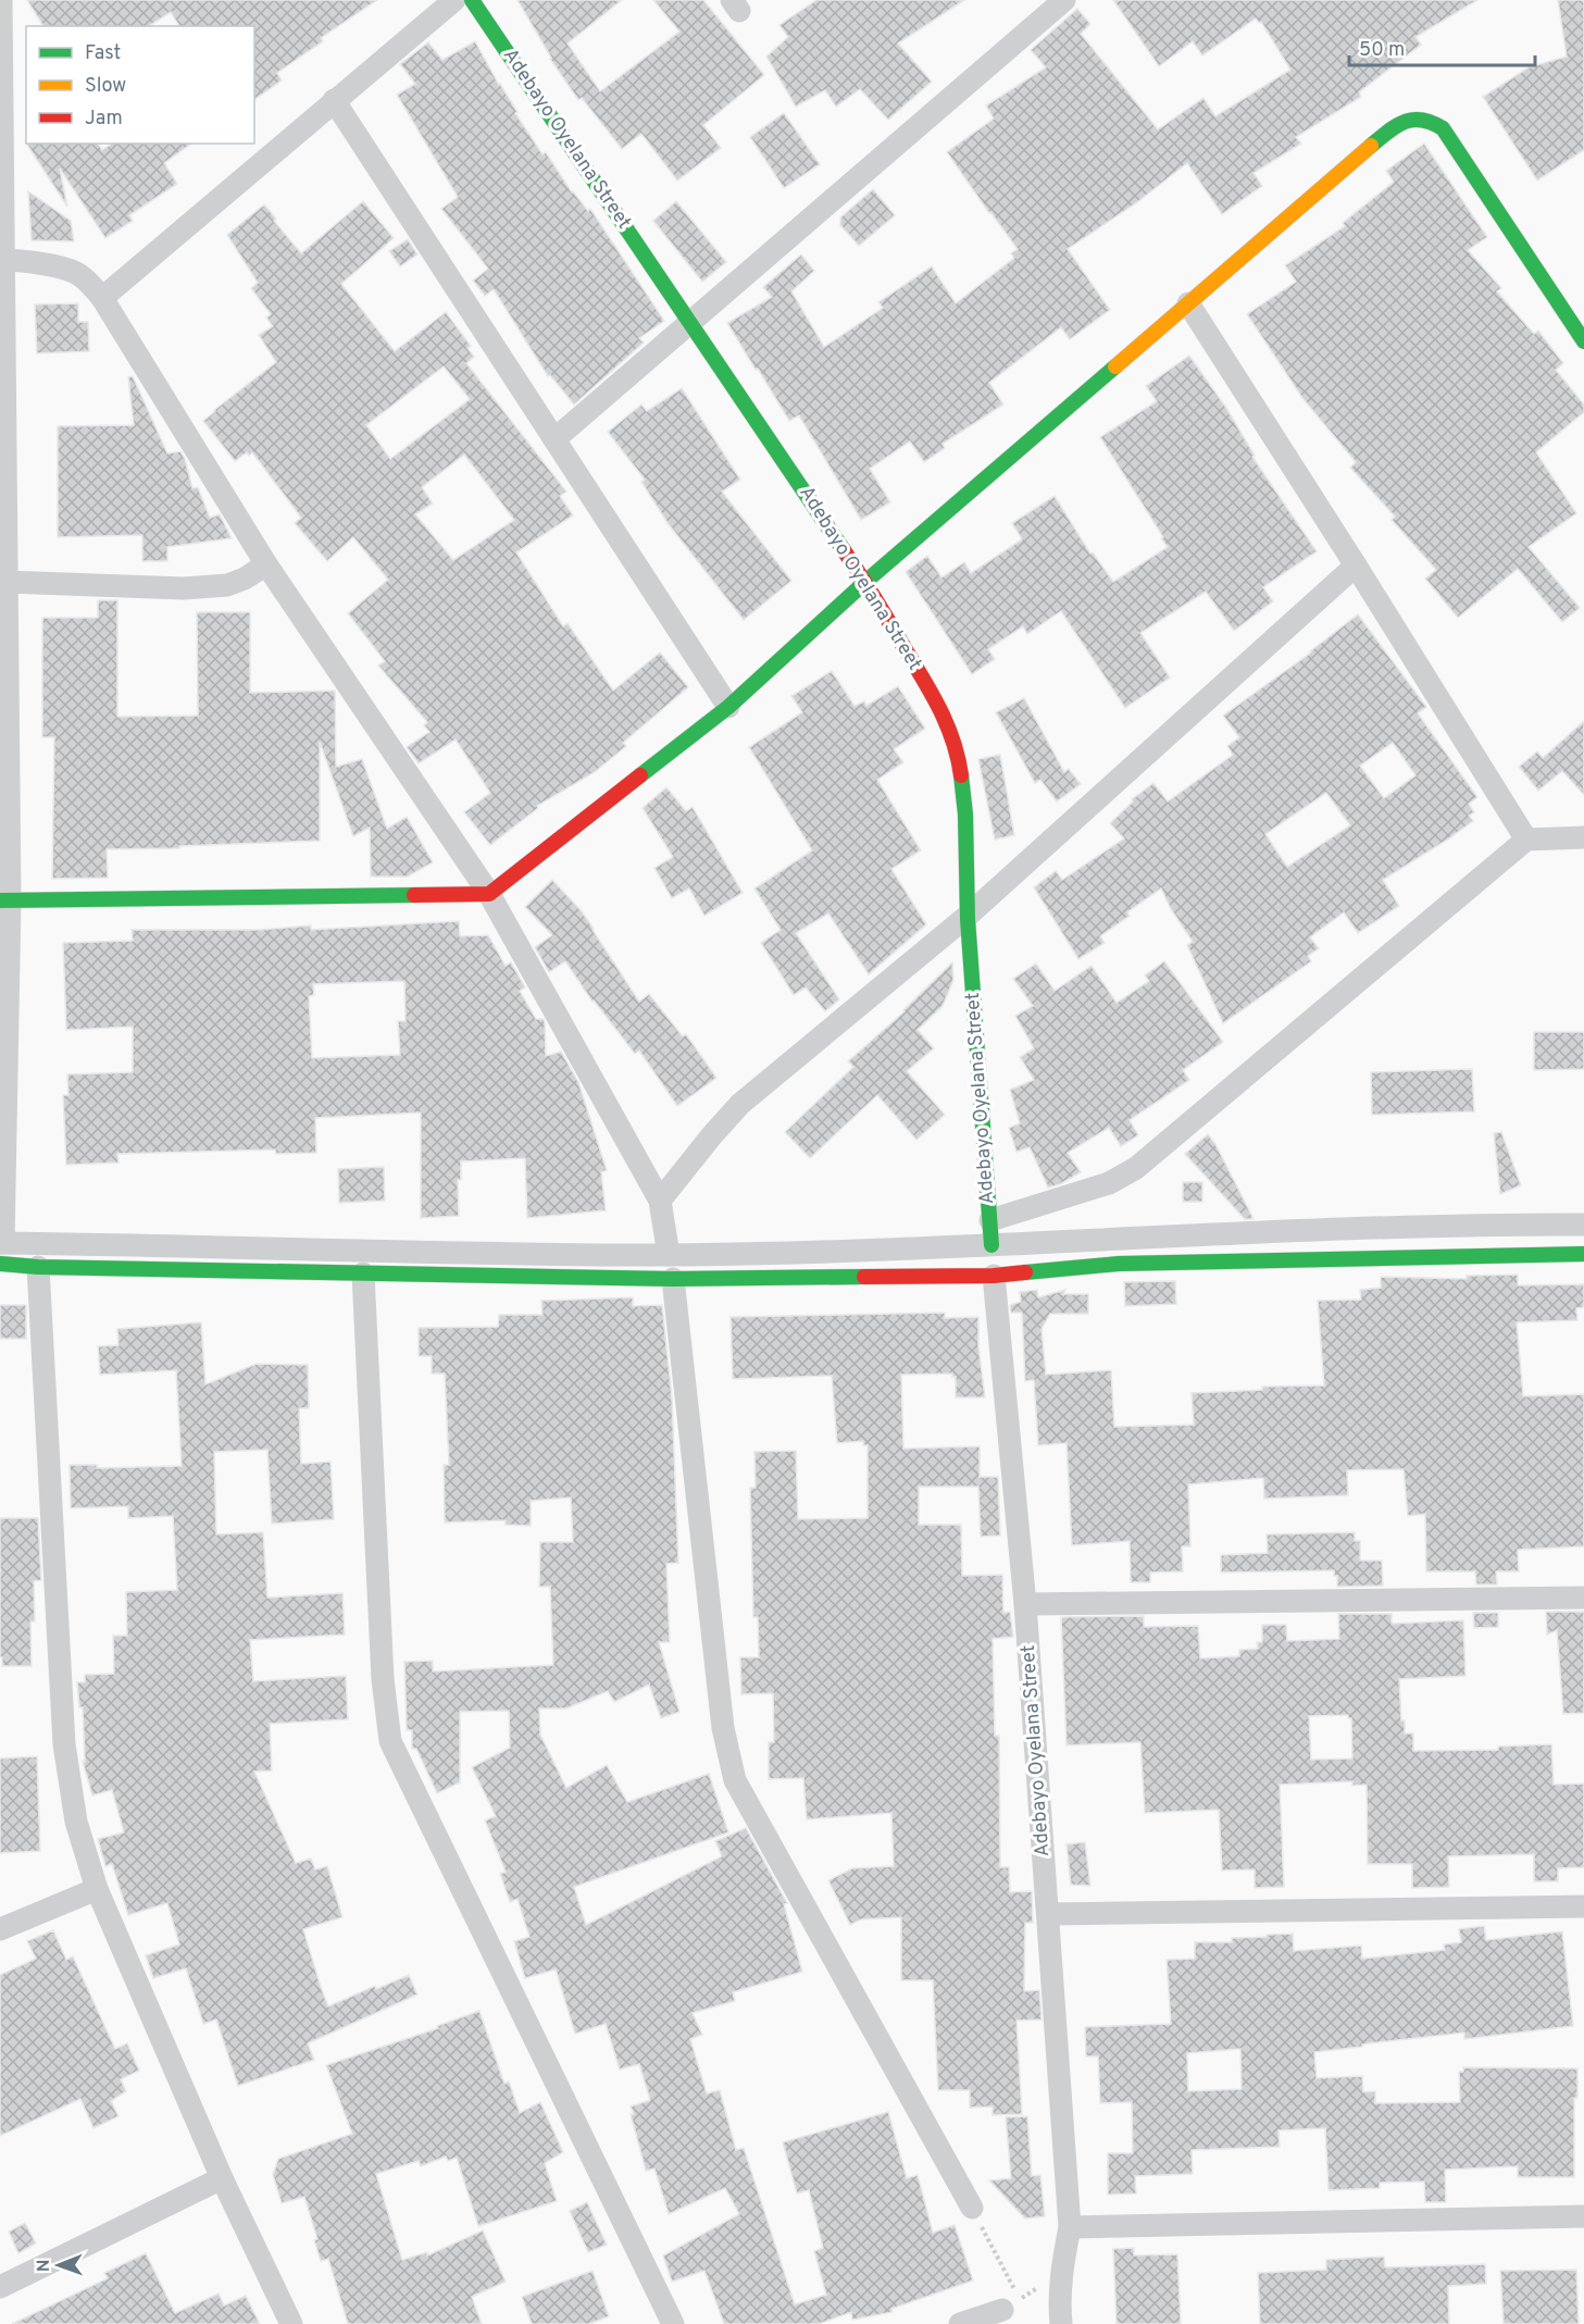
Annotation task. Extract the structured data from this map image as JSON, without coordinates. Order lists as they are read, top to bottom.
{
  "streets": {
    "street": ["Adebayo Oyelana Street"]
  },
  "legend": ["Fast", "Slow", "Jam"],
  "scale_bar": "50 m",
  "north": "left"
}
